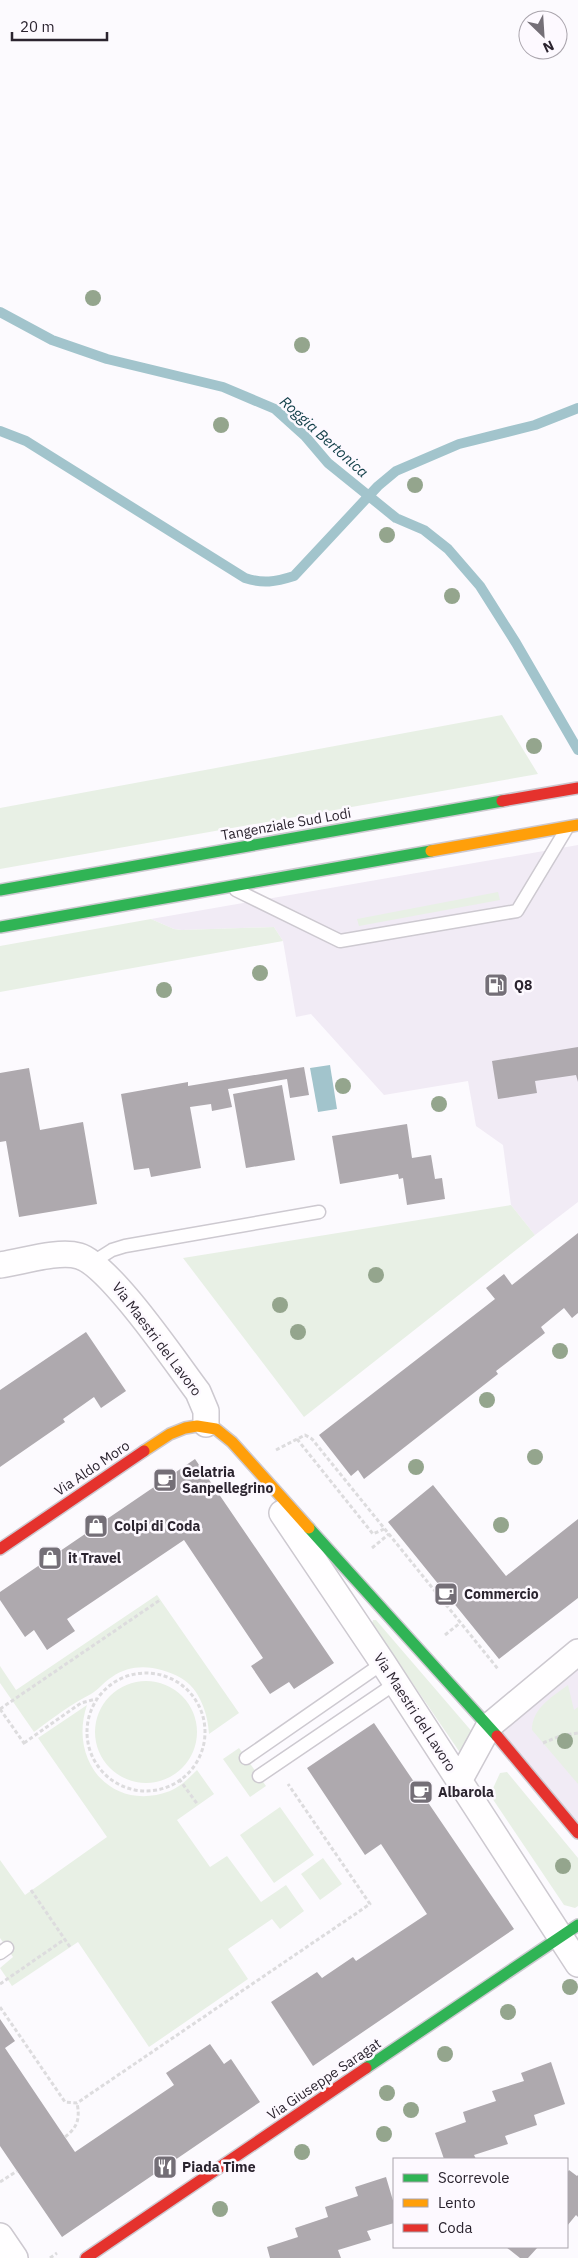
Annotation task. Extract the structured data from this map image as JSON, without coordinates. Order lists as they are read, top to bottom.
{
  "streets": {
    "main road": [
      "Tangenziale Sud Lodi",
      "Via Maestri del Lavoro",
      "Via Aldo Moro",
      "Via Giuseppe Saragat"
    ]
  },
  "crossings": [
    ["Via Maestri del Lavoro", "Via Aldo Moro"],
    ["Via Maestri del Lavoro", "Via Giuseppe Saragat"]
  ],
  "water": ["Roggia Bertonica"],
  "places": {
    "fuel station": ["Q8"],
    "cafe": ["Gelatria Sanpellegrino", "Commercio", "Albarola"],
    "shop": ["Colpi di Coda", "it Travel"],
    "restaurant": ["Piada Time"]
  },
  "legend": ["Scorrevole", "Lento", "Coda"],
  "scale_bar": "20 m",
  "north": "bottom right"
}
